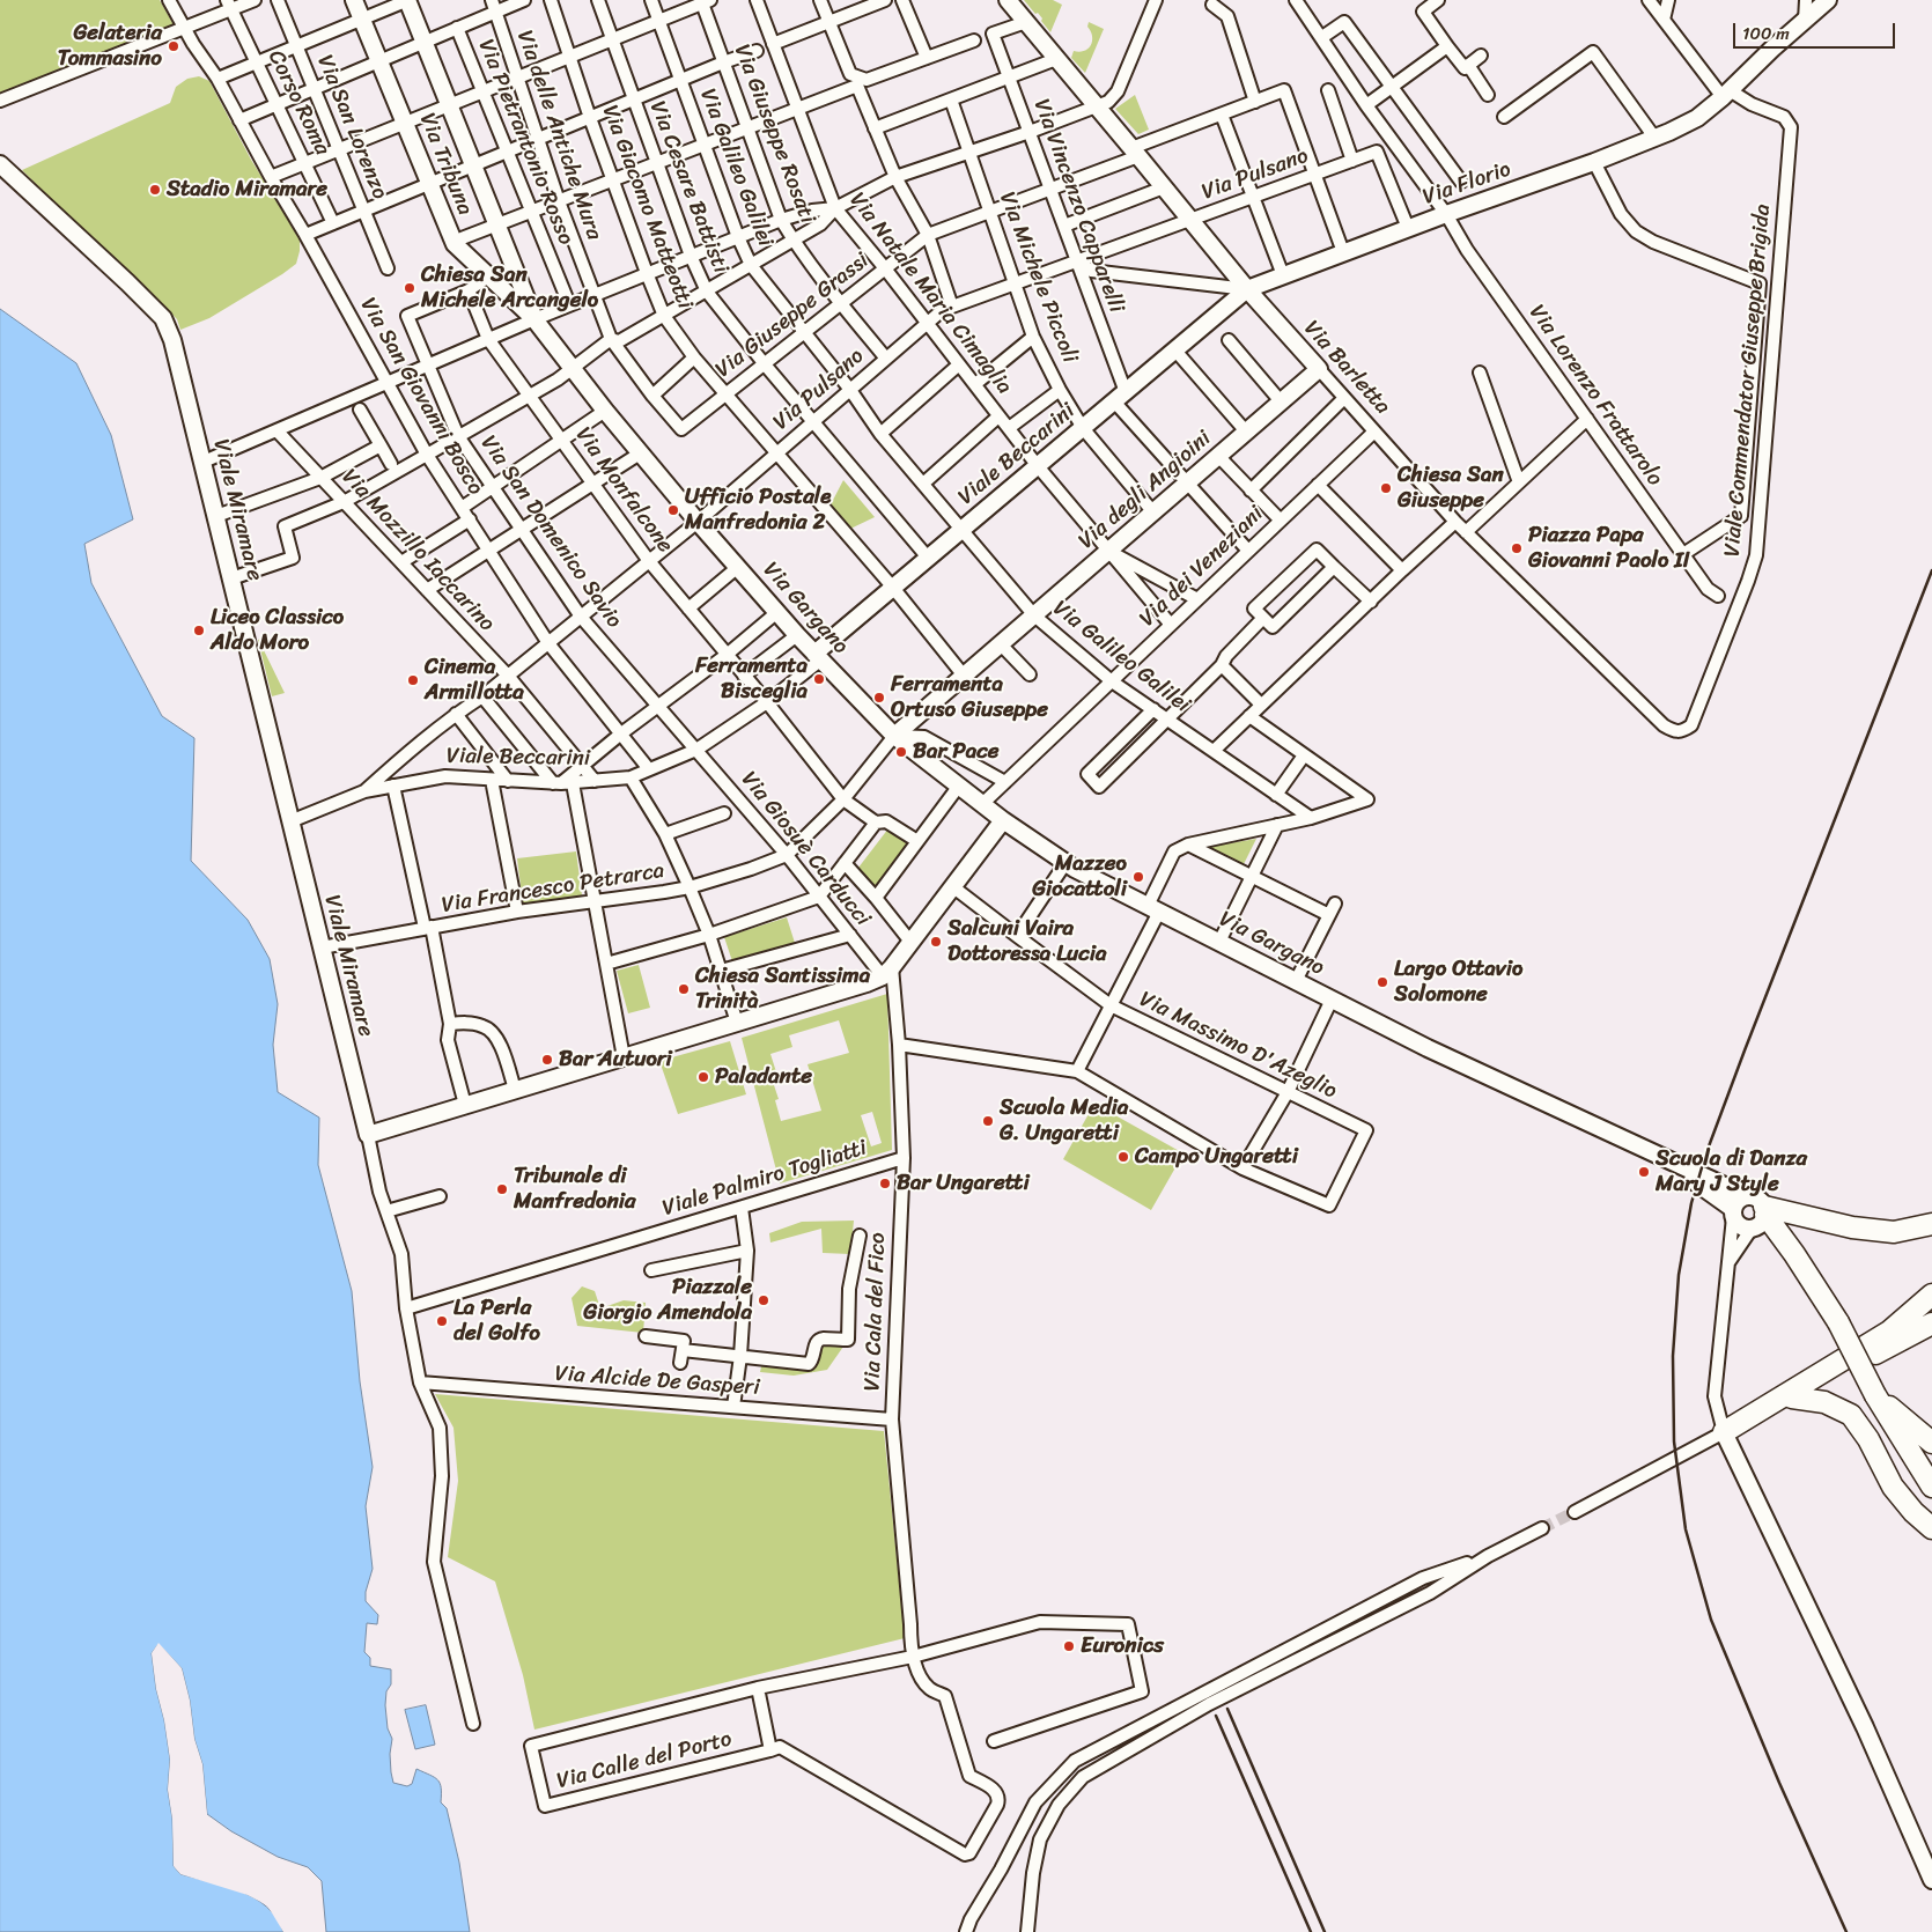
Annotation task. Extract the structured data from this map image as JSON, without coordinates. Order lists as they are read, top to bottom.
{
  "streets": {
    "street": [
      "Corso Roma",
      "Via San Lorenzo",
      "Via Giuseppe Rosati",
      "Via delle Antiche Mura",
      "Via Pietrantonio Rosso",
      "Via Tribuna",
      "Via Galileo Galilei",
      "Via Pulsano",
      "Via Florio",
      "Via Cesare Battisti",
      "Via Vincenzo Capparelli",
      "Via Giacomo Matteotti",
      "Via Michele Piccoli",
      "Via Natale Maria Cimaglia",
      "Via Giuseppe Grassi",
      "Via Barletta",
      "Viale Commendator Giuseppe Brigida",
      "Via Lorenzo Frattarolo",
      "Via San Giovanni Bosco",
      "Viale Beccarini",
      "Via Monfalcone",
      "Via degli Angioini",
      "Viale Miramare",
      "Via San Domenico Savio",
      "Via Mozzillo Iaccarino",
      "Via dei Veneziani",
      "Via Gargano",
      "Via Giosuè Carducci",
      "Via Francesco Petrarca",
      "Via Massimo D'Azeglio",
      "Viale Palmiro Togliatti",
      "Via Cala del Fico",
      "Via Alcide De Gasperi",
      "Via Calle del Porto"
    ]
  },
  "crossings": [
    ["Via Giuseppe Rosati", "Via Pulsano"],
    ["Via Giuseppe Rosati", "Via Giuseppe Grassi"],
    ["Via delle Antiche Mura", "Via Giuseppe Grassi"],
    ["Via Tribuna", "Via Gargano"],
    ["Via Galileo Galilei", "Via Pulsano"],
    ["Via Galileo Galilei", "Via Giuseppe Grassi"],
    ["Via Galileo Galilei", "Viale Beccarini"],
    ["Via Galileo Galilei", "Via degli Angioini"],
    ["Via Galileo Galilei", "Via dei Veneziani"],
    ["Via Pulsano", "Via Florio"],
    ["Via Pulsano", "Via Cesare Battisti"],
    ["Via Pulsano", "Via Vincenzo Capparelli"],
    ["Via Pulsano", "Via Giacomo Matteotti"],
    ["Via Pulsano", "Via Michele Piccoli"],
    ["Via Pulsano", "Via Natale Maria Cimaglia"],
    ["Via Pulsano", "Via Giuseppe Grassi"],
    ["Via Pulsano", "Via Barletta"],
    ["Via Pulsano", "Via San Giovanni Bosco"],
    ["Via Pulsano", "Viale Beccarini"],
    ["Via Pulsano", "Via Monfalcone"],
    ["Via Pulsano", "Via San Domenico Savio"],
    ["Via Pulsano", "Via Mozzillo Iaccarino"],
    ["Via Pulsano", "Via Gargano"],
    ["Via Florio", "Via Vincenzo Capparelli"],
    ["Via Florio", "Via Barletta"],
    ["Via Florio", "Viale Commendator Giuseppe Brigida"],
    ["Via Florio", "Via Lorenzo Frattarolo"],
    ["Via Florio", "Viale Beccarini"],
    ["Via Cesare Battisti", "Via Giuseppe Grassi"],
    ["Via Cesare Battisti", "Viale Beccarini"],
    ["Via Vincenzo Capparelli", "Via Giuseppe Grassi"],
    ["Via Vincenzo Capparelli", "Via Barletta"],
    ["Via Vincenzo Capparelli", "Viale Beccarini"],
    ["Via Vincenzo Capparelli", "Via degli Angioini"],
    ["Via Vincenzo Capparelli", "Via dei Veneziani"],
    ["Via Giacomo Matteotti", "Via Giuseppe Grassi"],
    ["Via Giacomo Matteotti", "Viale Beccarini"],
    ["Via Giacomo Matteotti", "Via degli Angioini"],
    ["Via Michele Piccoli", "Via Giuseppe Grassi"],
    ["Via Michele Piccoli", "Viale Beccarini"],
    ["Via Michele Piccoli", "Via degli Angioini"],
    ["Via Natale Maria Cimaglia", "Via Giuseppe Grassi"],
    ["Via Natale Maria Cimaglia", "Viale Beccarini"],
    ["Via Natale Maria Cimaglia", "Via degli Angioini"],
    ["Via Natale Maria Cimaglia", "Via dei Veneziani"],
    ["Via Giuseppe Grassi", "Via Barletta"],
    ["Via Barletta", "Viale Commendator Giuseppe Brigida"],
    ["Via Barletta", "Viale Beccarini"],
    ["Via Barletta", "Via degli Angioini"],
    ["Via Barletta", "Via dei Veneziani"],
    ["Via San Giovanni Bosco", "Viale Beccarini"],
    ["Viale Beccarini", "Via Monfalcone"],
    ["Viale Beccarini", "Viale Miramare"],
    ["Viale Beccarini", "Via San Domenico Savio"],
    ["Viale Beccarini", "Via Mozzillo Iaccarino"],
    ["Viale Beccarini", "Via Gargano"],
    ["Viale Beccarini", "Via Giosuè Carducci"],
    ["Via Monfalcone", "Via San Domenico Savio"],
    ["Via degli Angioini", "Via Gargano"],
    ["Viale Miramare", "Via Francesco Petrarca"],
    ["Via San Domenico Savio", "Via Giosuè Carducci"],
    ["Via dei Veneziani", "Via Gargano"],
    ["Via Giosuè Carducci", "Via Francesco Petrarca"],
    ["Via Giosuè Carducci", "Via Cala del Fico"],
    ["Viale Palmiro Togliatti", "Via Cala del Fico"],
    ["Via Cala del Fico", "Via Alcide De Gasperi"],
    ["Via Cala del Fico", "Via Calle del Porto"]
  ],
  "places": [
    "Gelateria Tommasino",
    "Stadio Miramare",
    "Chiesa San Michele Arcangelo",
    "Chiesa San Giuseppe",
    "Ufficio Postale Manfredonia 2",
    "Piazza Papa Giovanni Paolo II",
    "Liceo Classico Aldo Moro",
    "Ferramenta Bisceglia",
    "Cinema Armillotta",
    "Ferramenta Ortuso Giuseppe",
    "Bar Pace",
    "Mazzeo Giocattoli",
    "Salcuni Vaira Dottoressa Lucia",
    "Largo Ottavio Solomone",
    "Chiesa Santissima Trinità",
    "Bar Autuori",
    "Paladante",
    "Scuola Media G. Ungaretti",
    "Campo Ungaretti",
    "Scuola di Danza Mary J Style",
    "Bar Ungaretti",
    "Tribunale di Manfredonia",
    "Piazzale Giorgio Amendola",
    "La Perla del Golfo",
    "Euronics"
  ],
  "scale_bar": "100 m"
}
